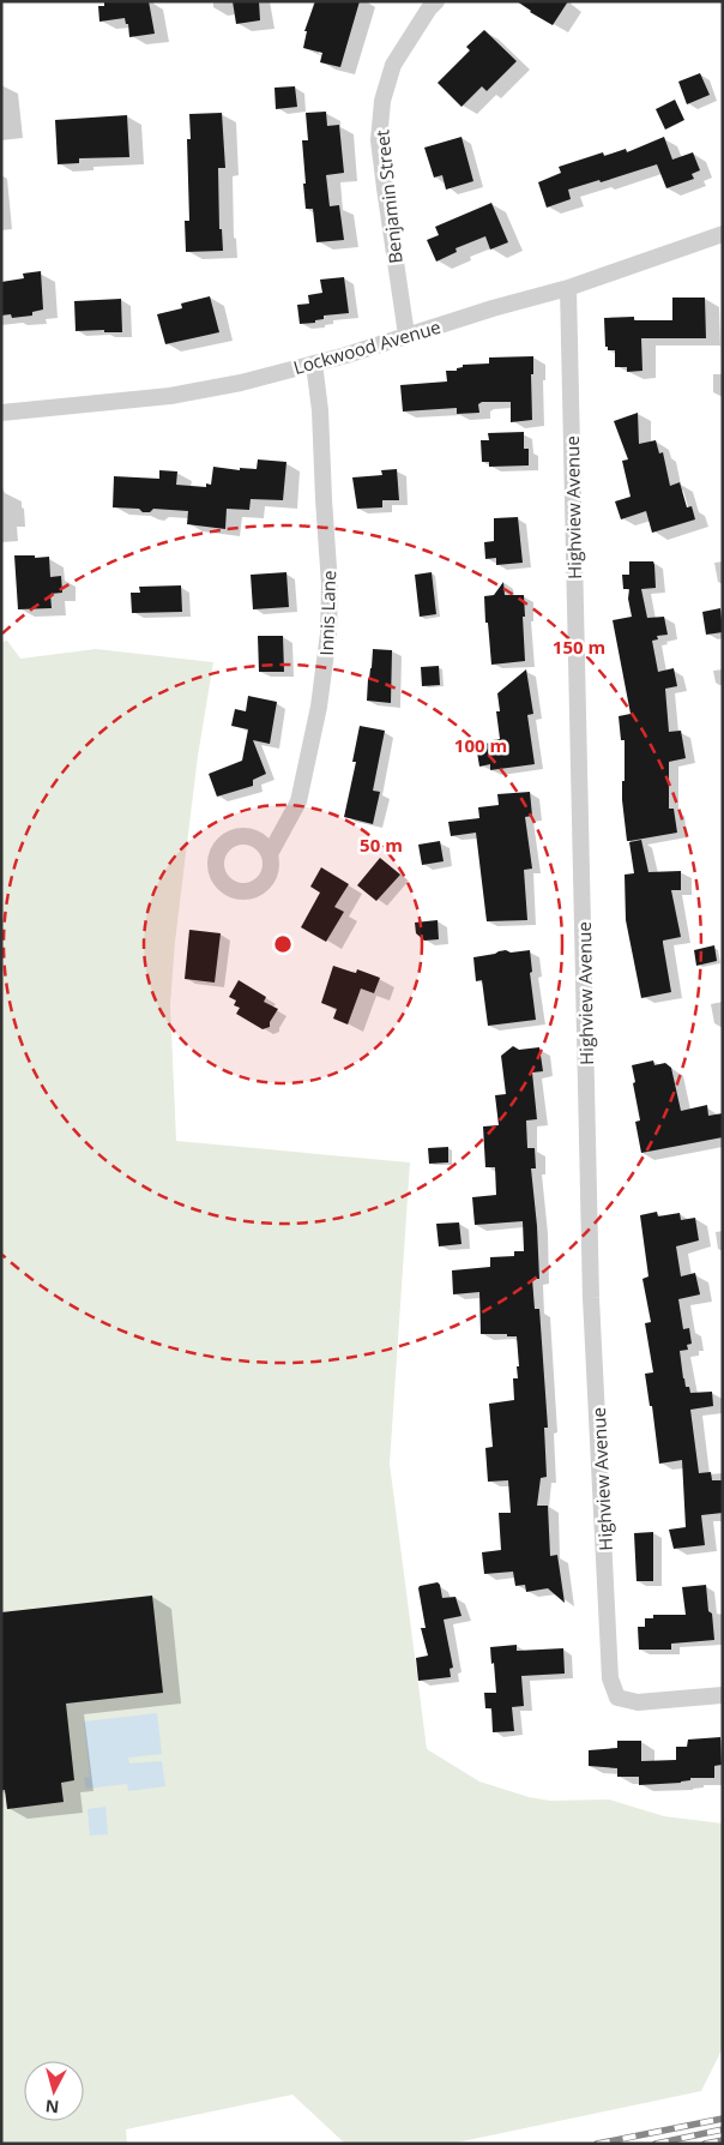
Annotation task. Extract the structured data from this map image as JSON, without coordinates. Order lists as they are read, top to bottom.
{
  "streets": {
    "street": [
      "Benjamin Street",
      "Lockwood Avenue",
      "Highview Avenue",
      "Innis Lane"
    ]
  },
  "crossings": [
    ["Benjamin Street", "Lockwood Avenue"],
    ["Lockwood Avenue", "Highview Avenue"],
    ["Lockwood Avenue", "Innis Lane"]
  ],
  "north": "bottom",
  "rings": ["150 m", "100 m", "50 m"]
}
